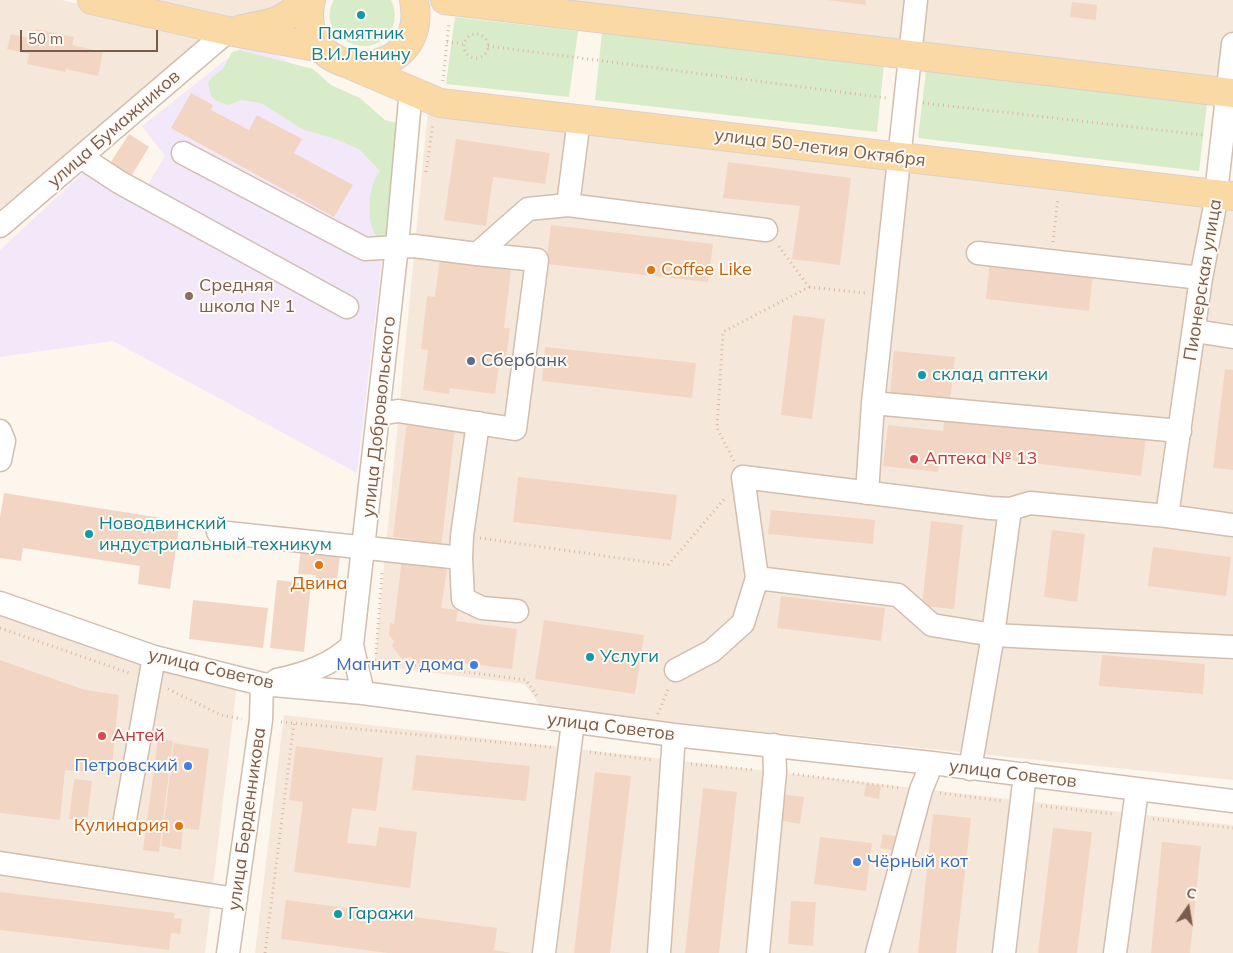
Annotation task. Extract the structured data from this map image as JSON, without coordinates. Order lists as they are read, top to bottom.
{
  "streets": {
    "main road": ["улица 50-летия Октября"],
    "street": [
      "улица Бумажников",
      "Пионерская улица",
      "улица Добровольского",
      "улица Советов",
      "улица Берденникова"
    ]
  },
  "crossings": [
    ["улица 50-летия Октября", "Пионерская улица"],
    ["улица 50-летия Октября", "улица Добровольского"],
    ["улица Советов", "улица Берденникова"]
  ],
  "places": [
    "Памятник В.И.Ленину",
    "Coffee Like",
    "Средняя школа № 1",
    "Сбербанк",
    "склад аптеки",
    "Аптека № 13",
    "Новодвинский индустриальный техникум",
    "Двина",
    "Услуги",
    "Магнит у дома",
    "Антей",
    "Петровский",
    "Кулинария",
    "Чёрный кот",
    "Гаражи"
  ],
  "scale_bar": "50 m",
  "north": "top"
}
